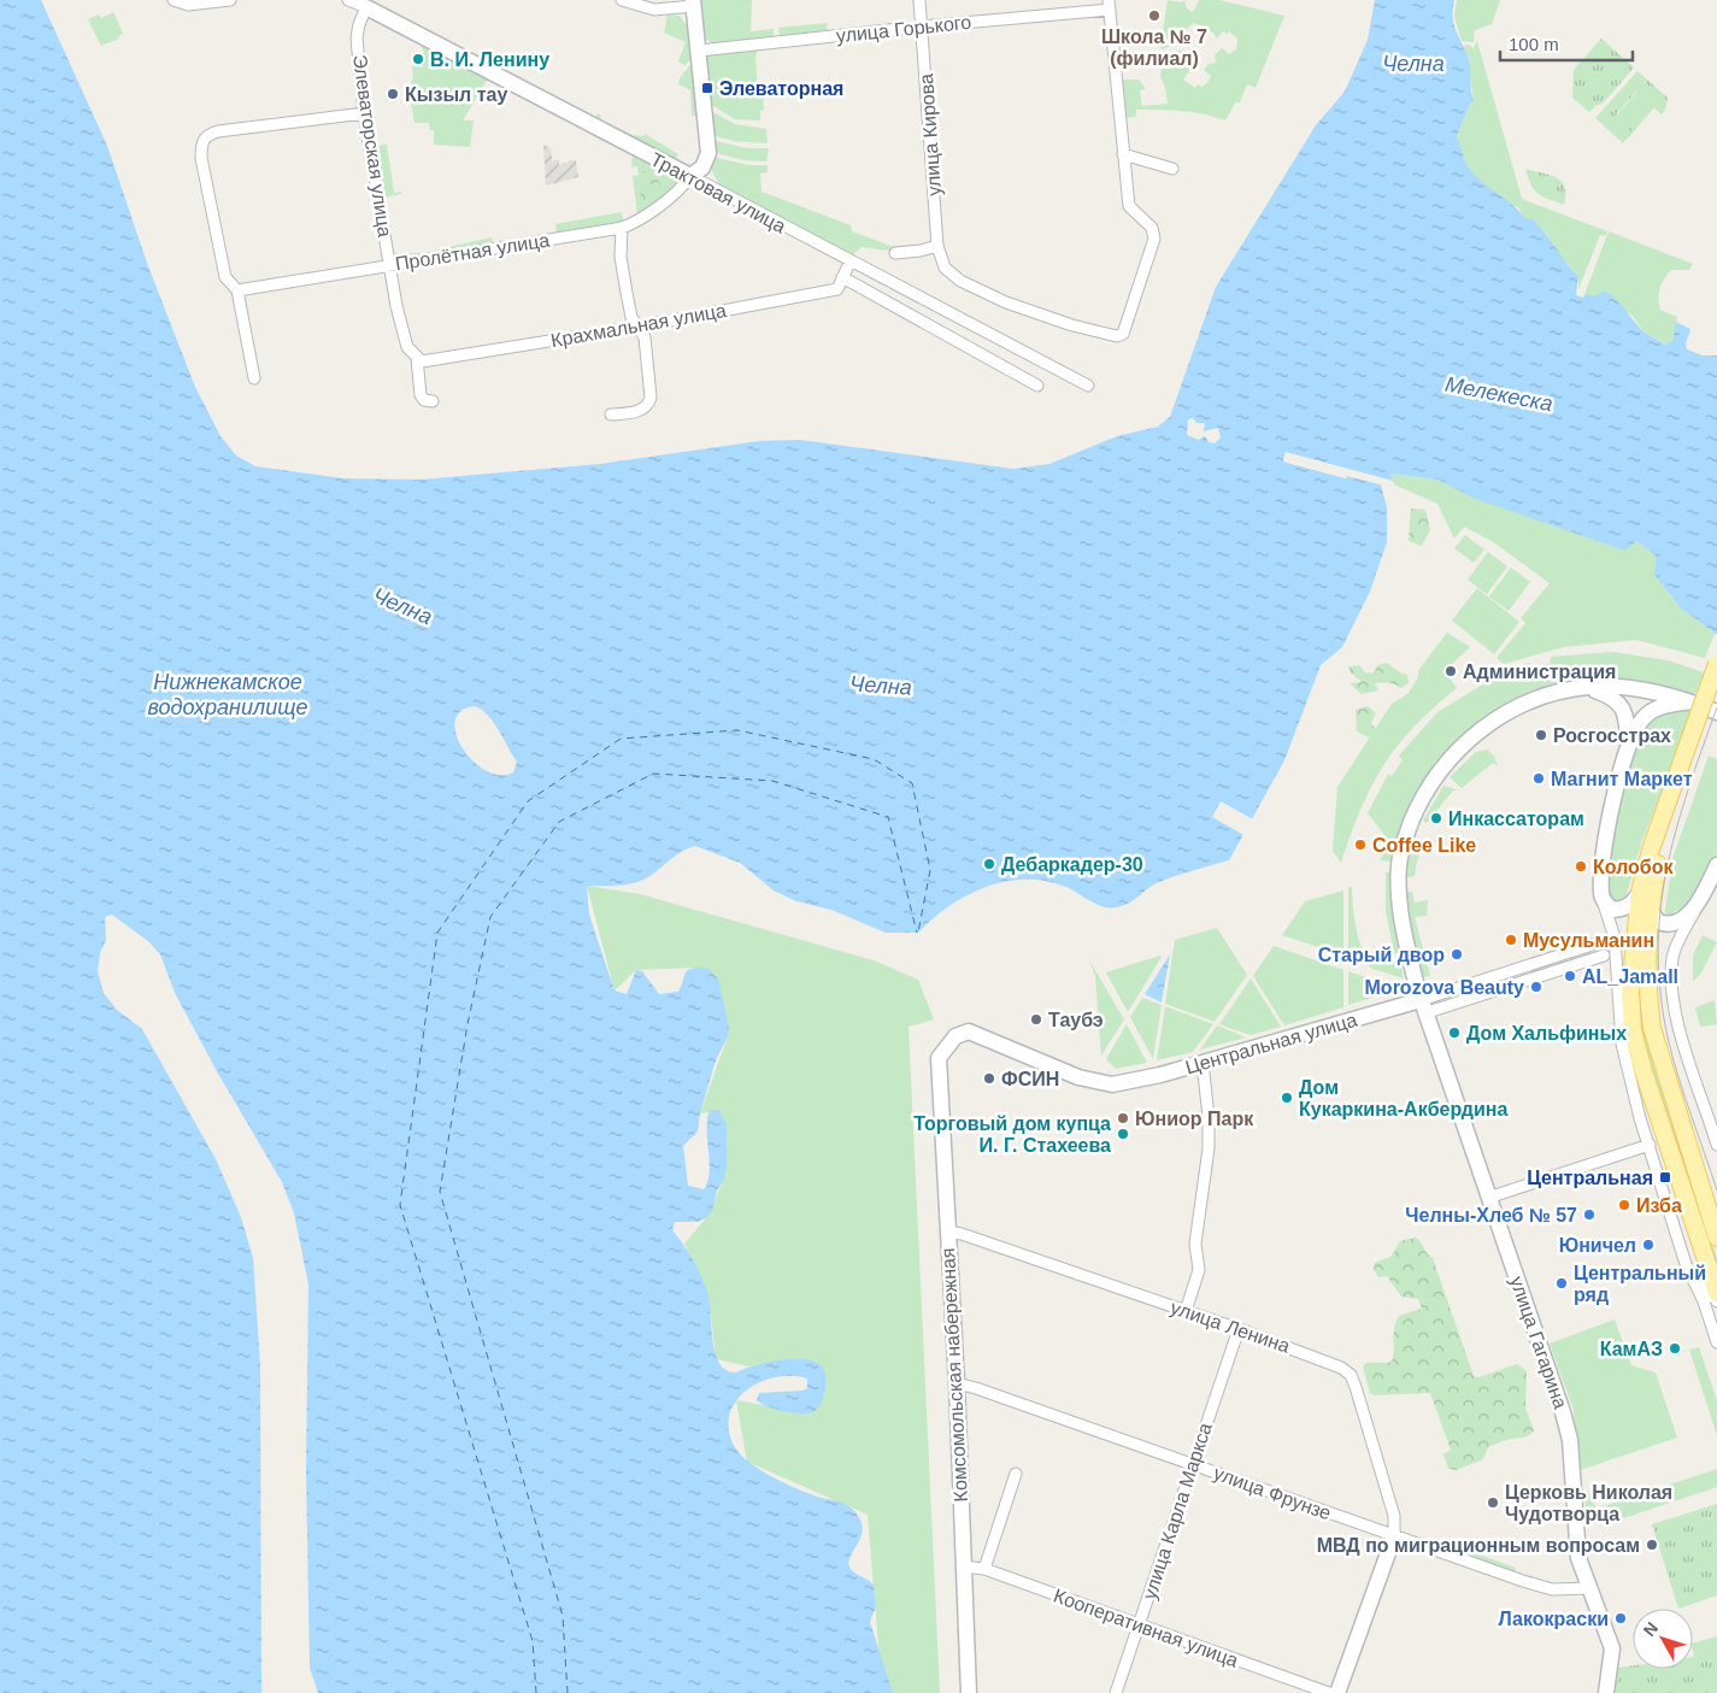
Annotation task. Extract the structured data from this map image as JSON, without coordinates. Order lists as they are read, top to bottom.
{
  "streets": {
    "street": [
      "улица Горького",
      "улица Кирова",
      "Элеваторская улица",
      "Трактовая улица",
      "Пролётная улица",
      "Крахмальная улица",
      "Центральная улица",
      "улица Ленина",
      "улица Гагарина",
      "Комсомольская набережная",
      "улица Фрунзе",
      "улица Карла Маркса",
      "Кооперативная улица"
    ]
  },
  "crossings": [
    ["улица Горького", "улица Кирова"],
    ["Элеваторская улица", "Трактовая улица"],
    ["Элеваторская улица", "Пролётная улица"],
    ["Элеваторская улица", "Крахмальная улица"],
    ["Трактовая улица", "Пролётная улица"],
    ["Центральная улица", "улица Гагарина"],
    ["Центральная улица", "Комсомольская набережная"],
    ["улица Ленина", "Комсомольская набережная"],
    ["улица Ленина", "улица Фрунзе"],
    ["улица Ленина", "улица Карла Маркса"],
    ["улица Гагарина", "улица Фрунзе"],
    ["Комсомольская набережная", "улица Фрунзе"],
    ["Комсомольская набережная", "Кооперативная улица"],
    ["улица Фрунзе", "улица Карла Маркса"],
    ["улица Карла Маркса", "Кооперативная улица"]
  ],
  "water": ["Челна", "Мелекеска", "Нижнекамское водохранилище"],
  "places": {
    "other": [
      "Школа № 7 (филиал)",
      "В. И. Ленину",
      "Кызыл тау",
      "Администрация",
      "Росгосстрах",
      "Магнит Маркет",
      "Инкассаторам",
      "Coffee Like",
      "Дебаркадер-30",
      "Колобок",
      "Мусульманин",
      "Старый двор",
      "AL_Jamall",
      "Morozova Beauty",
      "Таубэ",
      "Дом Хальфиных",
      "ФСИН",
      "Дом Кукаркина-Акбердина",
      "Юниор Парк",
      "Торговый дом купца И. Г. Стахеева",
      "Изба",
      "Челны-Хлеб № 57",
      "Юничел",
      "Центральный ряд",
      "КамАЗ",
      "Церковь Николая Чудотворца",
      "МВД по миграционным вопросам",
      "Лакокраски"
    ],
    "transit": ["Элеваторная", "Центральная"]
  },
  "scale_bar": "100 m",
  "north": "top left"
}
